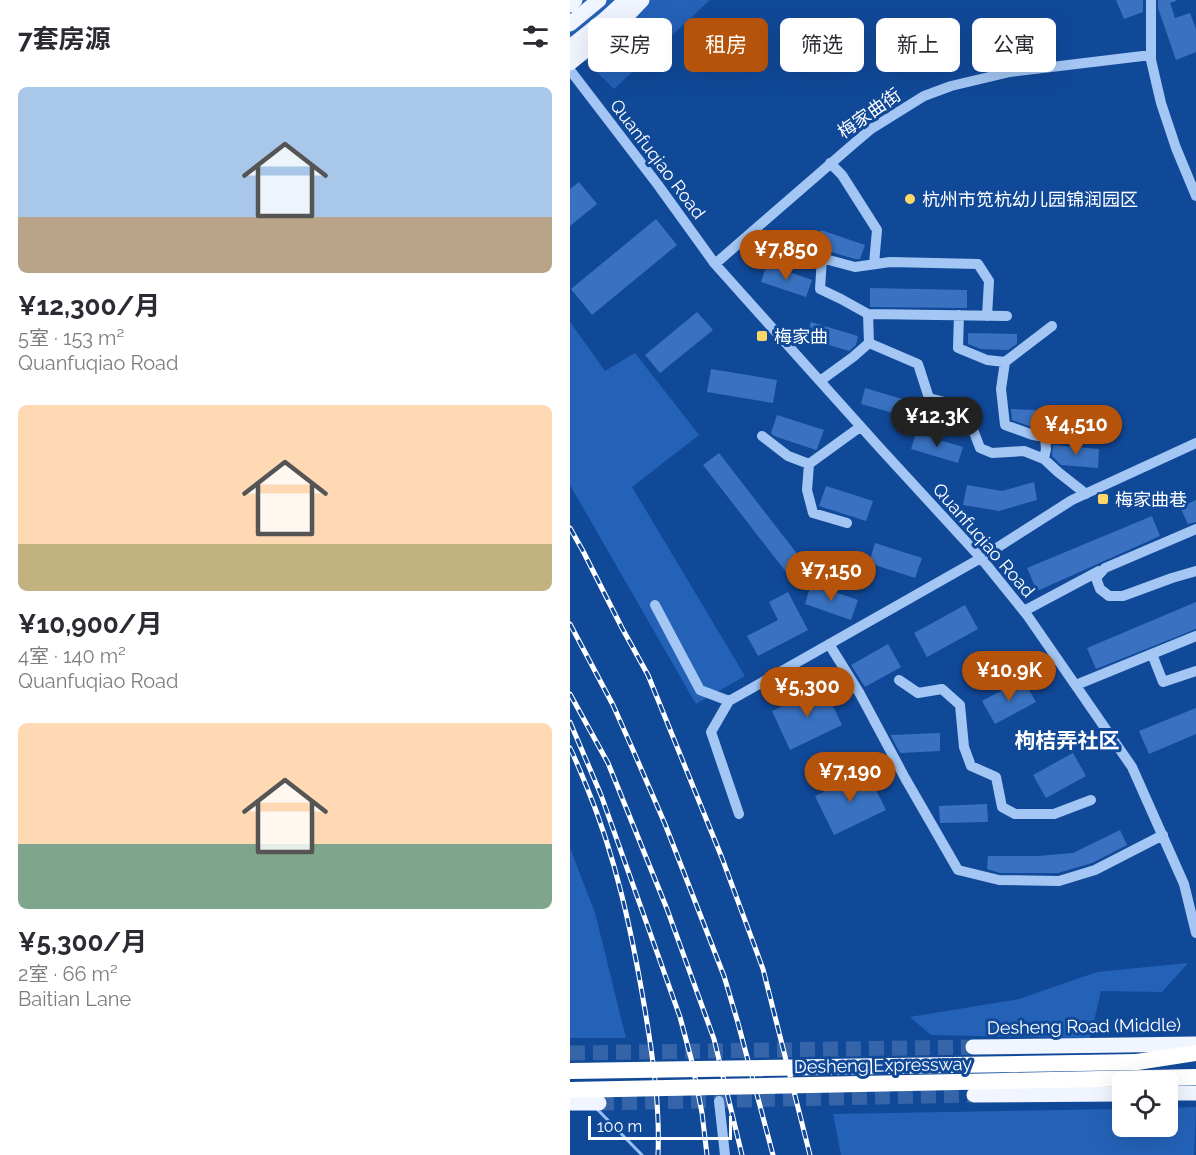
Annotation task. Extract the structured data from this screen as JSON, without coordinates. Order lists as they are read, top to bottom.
{
  "streets": {
    "highway": ["Desheng Expressway"],
    "main road": ["Desheng Road (Middle)"],
    "street": ["梅家曲街", "Quanfuqiao Road"]
  },
  "crossings": [
    ["梅家曲街", "Quanfuqiao Road"]
  ],
  "districts": ["枸桔弄社区"],
  "places": {
    "other": ["杭州市笕杭幼儿园锦润园区"],
    "transit": ["梅家曲", "梅家曲巷"]
  },
  "scale_bar": "100 m",
  "page": {
    "heading": "7套房源",
    "chip": [
      "买房",
      "租房",
      "筛选",
      "新上",
      "公寓"
    ],
    "list": [
      {
        "name": "¥12,300/月",
        "note": "5室 · 153 m² · Quanfuqiao Road"
      },
      {
        "name": "¥10,900/月",
        "note": "4室 · 140 m² · Quanfuqiao Road"
      },
      {
        "name": "¥5,300/月",
        "note": "2室 · 66 m² · Baitian Lane"
      }
    ],
    "price": [
      "¥7,850",
      "¥12.3K",
      "¥4,510",
      "¥7,150",
      "¥10.9K",
      "¥5,300",
      "¥7,190"
    ],
    "scale": "100 m"
  }
}
